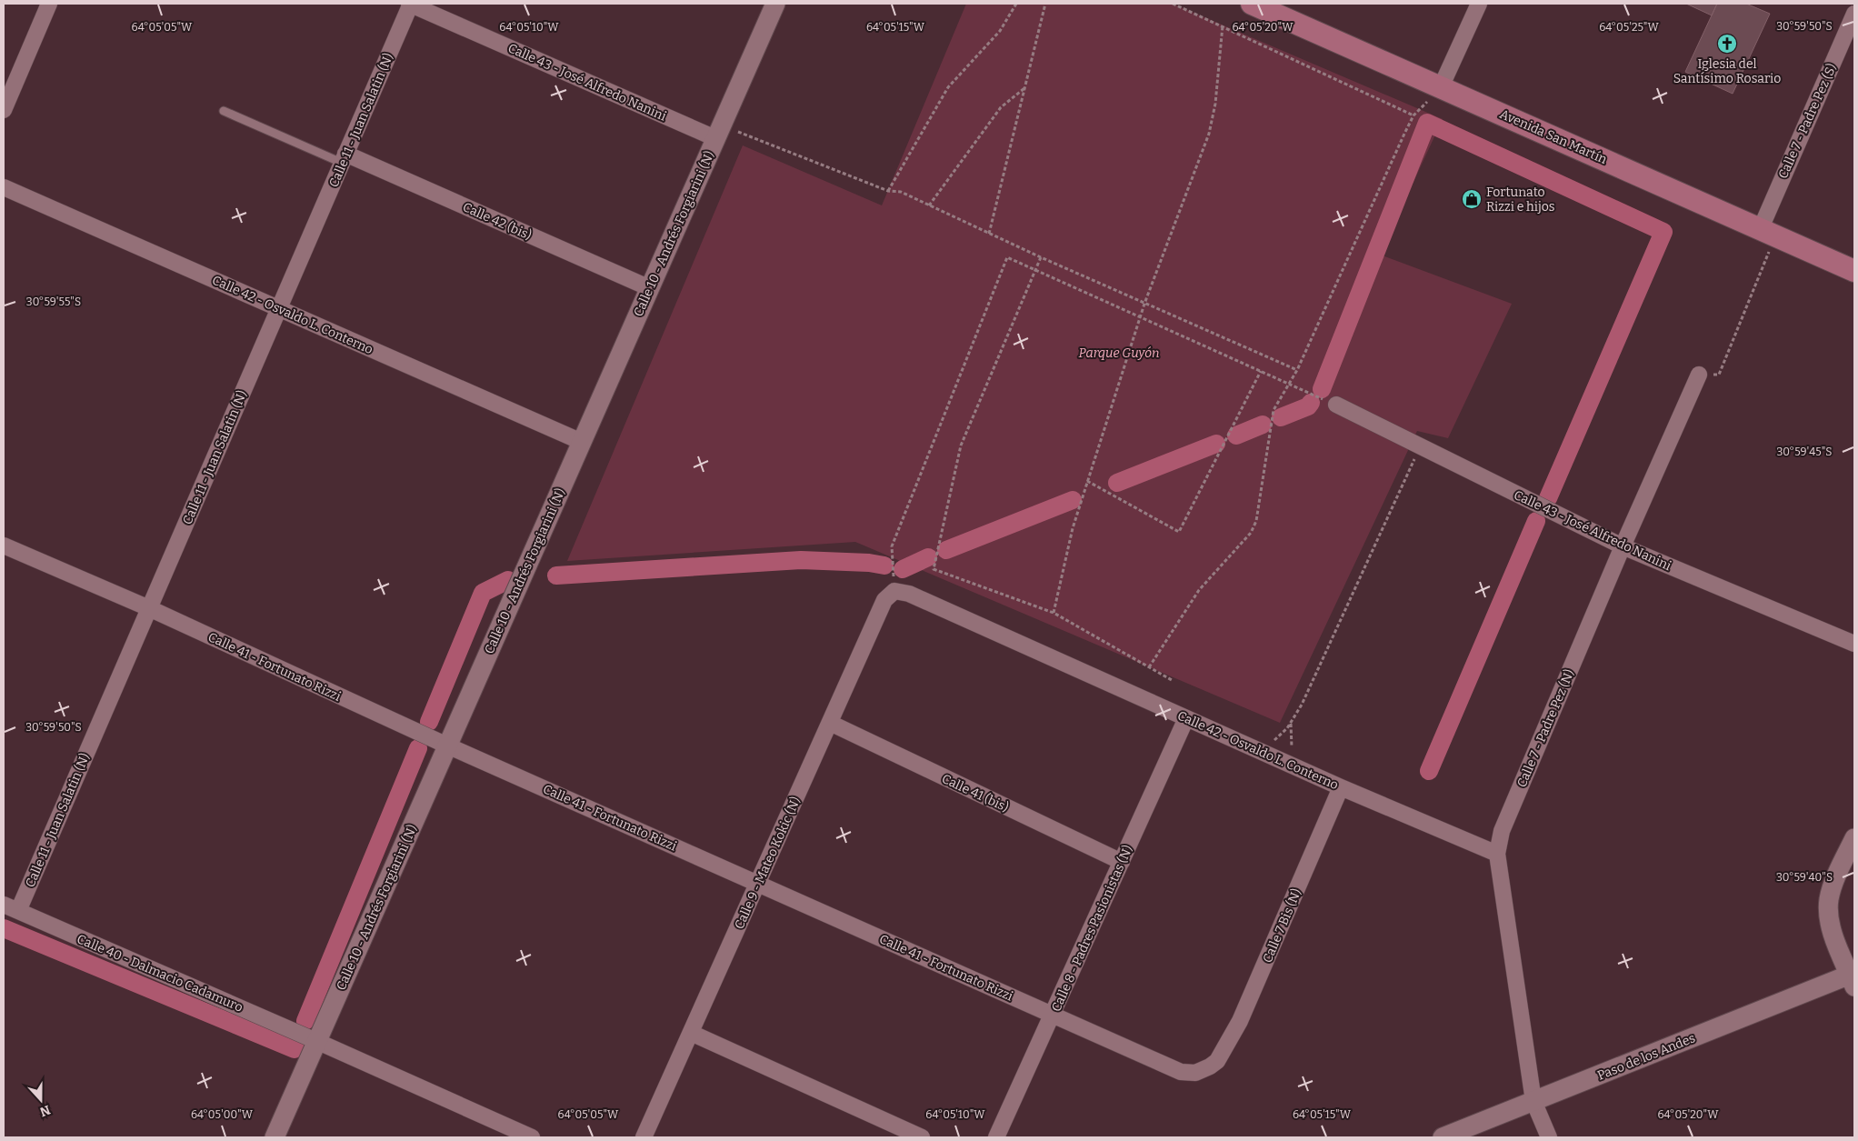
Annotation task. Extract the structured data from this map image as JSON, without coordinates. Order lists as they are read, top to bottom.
{
  "streets": {
    "main road": ["Avenida San Martín"],
    "street": [
      "Calle 43 - José Alfredo Nanini",
      "Calle 11 - Juan Salatin (N)",
      "Calle 7 - Padre Pez (S)",
      "Calle 42 (bis)",
      "Calle 10 - Andrés Forgiarini (N)",
      "Calle 42 - Osvaldo L. Conterno",
      "Calle 41 - Fortunato Rizzi",
      "Calle 7 - Padre Pez (N)",
      "Calle 41 (bis)",
      "Calle 9 - Mateo Kokic (N)",
      "Calle 7 Bis (N)",
      "Calle 8 - Padres Pasionistas (N)",
      "Calle 40 - Dalmacio Cadamuro",
      "Paso de los Andes"
    ]
  },
  "crossings": [
    ["Calle 43 - José Alfredo Nanini", "Calle 11 - Juan Salatin (N)"],
    ["Calle 43 - José Alfredo Nanini", "Calle 10 - Andrés Forgiarini (N)"],
    ["Calle 43 - José Alfredo Nanini", "Calle 7 - Padre Pez (N)"],
    ["Calle 11 - Juan Salatin (N)", "Calle 42 (bis)"],
    ["Calle 11 - Juan Salatin (N)", "Calle 42 - Osvaldo L. Conterno"],
    ["Calle 11 - Juan Salatin (N)", "Calle 41 - Fortunato Rizzi"],
    ["Calle 11 - Juan Salatin (N)", "Calle 40 - Dalmacio Cadamuro"],
    ["Calle 7 - Padre Pez (S)", "Avenida San Martín"],
    ["Calle 42 (bis)", "Calle 10 - Andrés Forgiarini (N)"],
    ["Calle 10 - Andrés Forgiarini (N)", "Calle 42 - Osvaldo L. Conterno"],
    ["Calle 10 - Andrés Forgiarini (N)", "Calle 41 - Fortunato Rizzi"],
    ["Calle 10 - Andrés Forgiarini (N)", "Calle 40 - Dalmacio Cadamuro"],
    ["Calle 42 - Osvaldo L. Conterno", "Calle 7 - Padre Pez (N)"],
    ["Calle 42 - Osvaldo L. Conterno", "Calle 9 - Mateo Kokic (N)"],
    ["Calle 42 - Osvaldo L. Conterno", "Calle 7 Bis (N)"],
    ["Calle 42 - Osvaldo L. Conterno", "Calle 8 - Padres Pasionistas (N)"],
    ["Calle 41 - Fortunato Rizzi", "Calle 9 - Mateo Kokic (N)"],
    ["Calle 41 - Fortunato Rizzi", "Calle 7 Bis (N)"],
    ["Calle 41 - Fortunato Rizzi", "Calle 8 - Padres Pasionistas (N)"],
    ["Calle 7 - Padre Pez (N)", "Paso de los Andes"],
    ["Calle 41 (bis)", "Calle 9 - Mateo Kokic (N)"],
    ["Calle 41 (bis)", "Calle 8 - Padres Pasionistas (N)"]
  ],
  "parks": ["Parque Guyón"],
  "places": {
    "church": ["Iglesia del Santísimo Rosario"],
    "shop": ["Fortunato Rizzi e hijos"]
  },
  "north": "bottom",
  "coordinates": [
    "30°59'50\"S",
    "64°05'05\"W",
    "64°05'10\"W",
    "64°05'15\"W",
    "64°05'20\"W",
    "64°05'25\"W",
    "30°59'55\"S",
    "30°59'45\"S",
    "30°59'40\"S",
    "64°05'00\"W"
  ]
}
